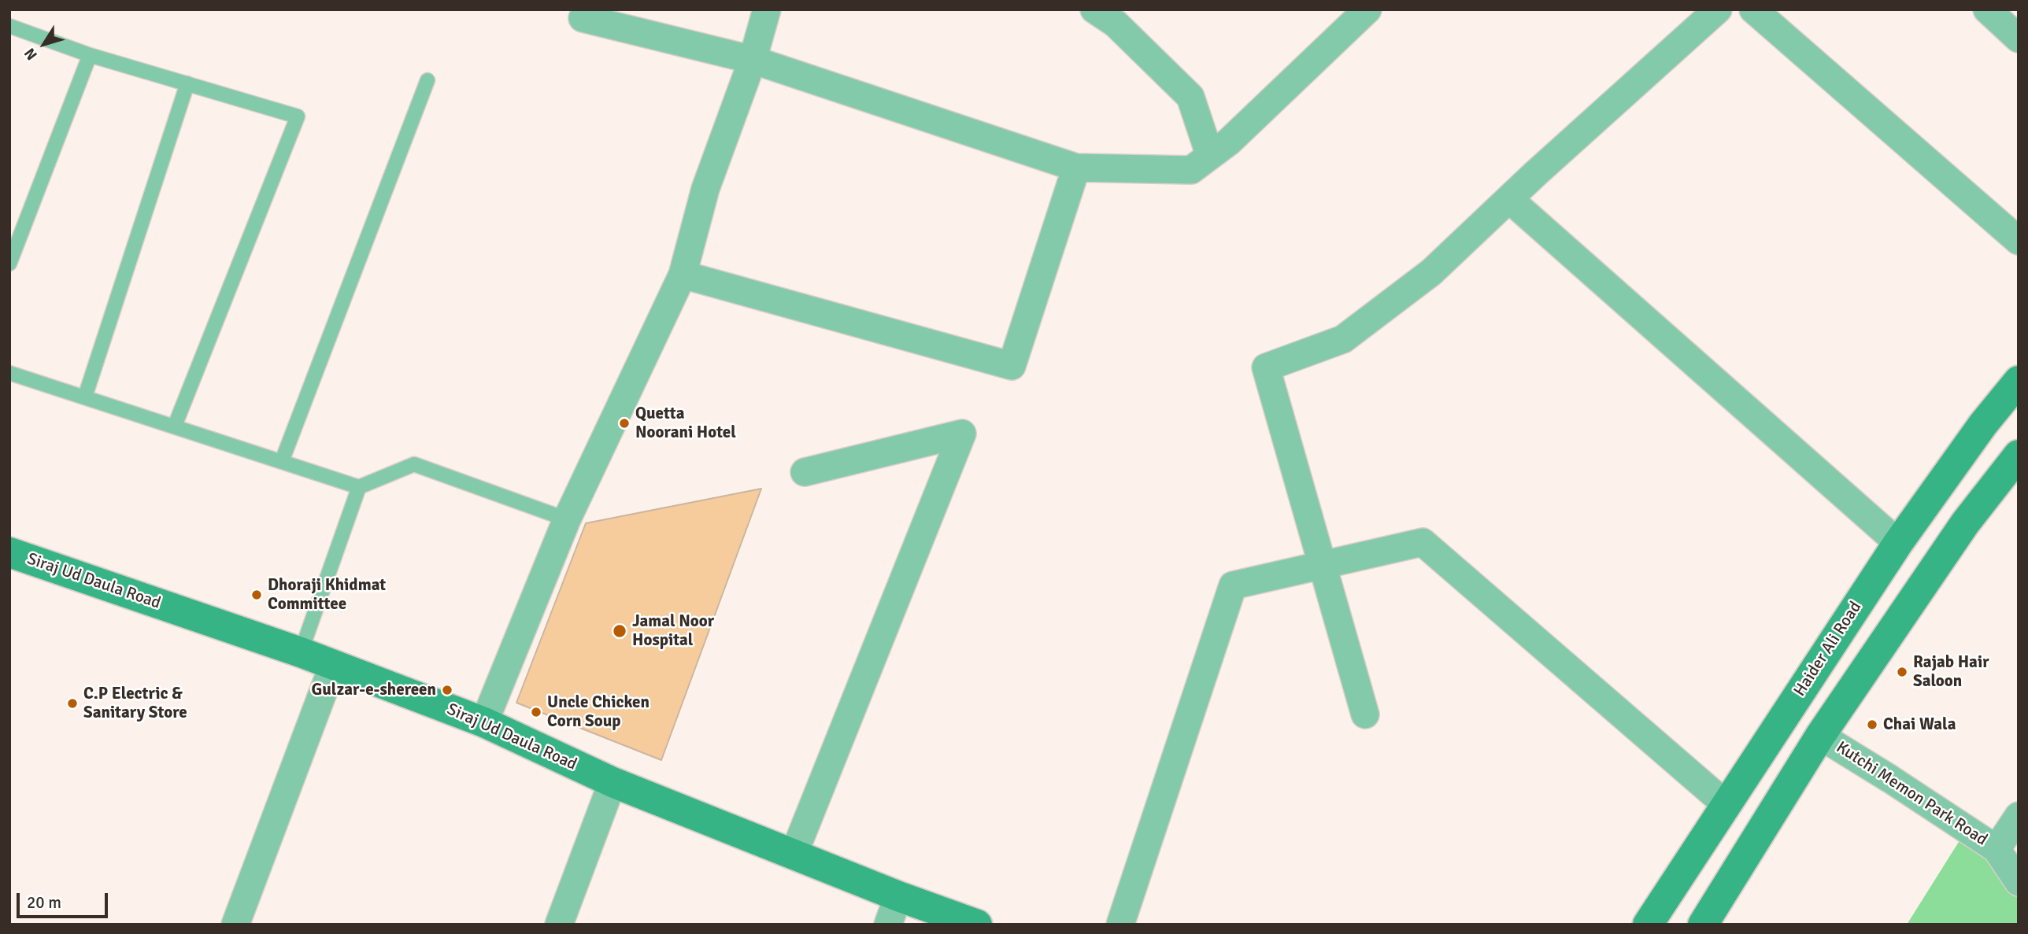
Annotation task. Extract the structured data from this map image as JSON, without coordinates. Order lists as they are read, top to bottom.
{
  "streets": {
    "main road": ["Siraj Ud Daula Road", "Haider Ali Road"],
    "street": ["Kutchi Memon Park Road"]
  },
  "places": [
    "Quetta Noorani Hotel",
    "Dhoraji Khidmat Committee",
    "Jamal Noor Hospital",
    "Rajab Hair Saloon",
    "Gulzar-e-shereen",
    "C.P Electric & Sanitary Store",
    "Uncle Chicken Corn Soup",
    "Chai Wala"
  ],
  "scale_bar": "20 m",
  "north": "bottom left"
}
